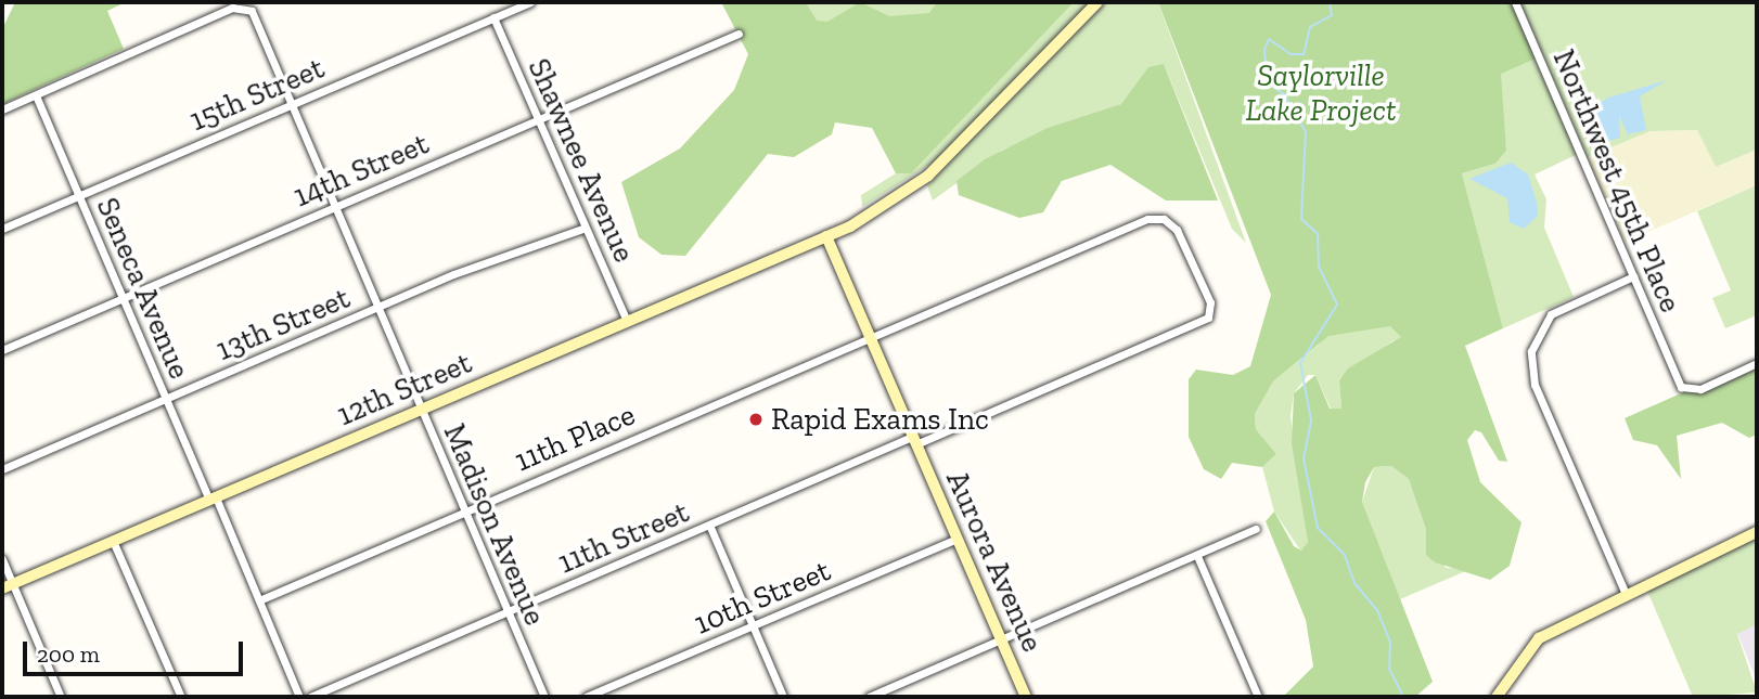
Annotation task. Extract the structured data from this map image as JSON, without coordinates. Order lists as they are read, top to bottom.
{
  "streets": {
    "main road": ["12th Street", "Aurora Avenue"],
    "street": [
      "15th Street",
      "Shawnee Avenue",
      "14th Street",
      "Northwest 45th Place",
      "Seneca Avenue",
      "13th Street",
      "11th Place",
      "Madison Avenue",
      "11th Street",
      "10th Street"
    ]
  },
  "crossings": [
    ["15th Street", "Shawnee Avenue"],
    ["15th Street", "Seneca Avenue"],
    ["15th Street", "Madison Avenue"],
    ["Shawnee Avenue", "14th Street"],
    ["Shawnee Avenue", "13th Street"],
    ["Shawnee Avenue", "12th Street"],
    ["14th Street", "Seneca Avenue"],
    ["14th Street", "Madison Avenue"],
    ["Seneca Avenue", "13th Street"],
    ["Seneca Avenue", "12th Street"],
    ["Seneca Avenue", "11th Place"],
    ["Seneca Avenue", "Madison Avenue"],
    ["13th Street", "Madison Avenue"],
    ["12th Street", "Madison Avenue"],
    ["12th Street", "Aurora Avenue"],
    ["11th Place", "Madison Avenue"],
    ["11th Place", "11th Street"],
    ["11th Place", "Aurora Avenue"],
    ["Madison Avenue", "11th Street"],
    ["11th Street", "Aurora Avenue"],
    ["Aurora Avenue", "10th Street"]
  ],
  "parks": ["Saylorville Lake Project"],
  "places": ["Rapid Exams Inc"],
  "scale_bar": "200 m"
}
